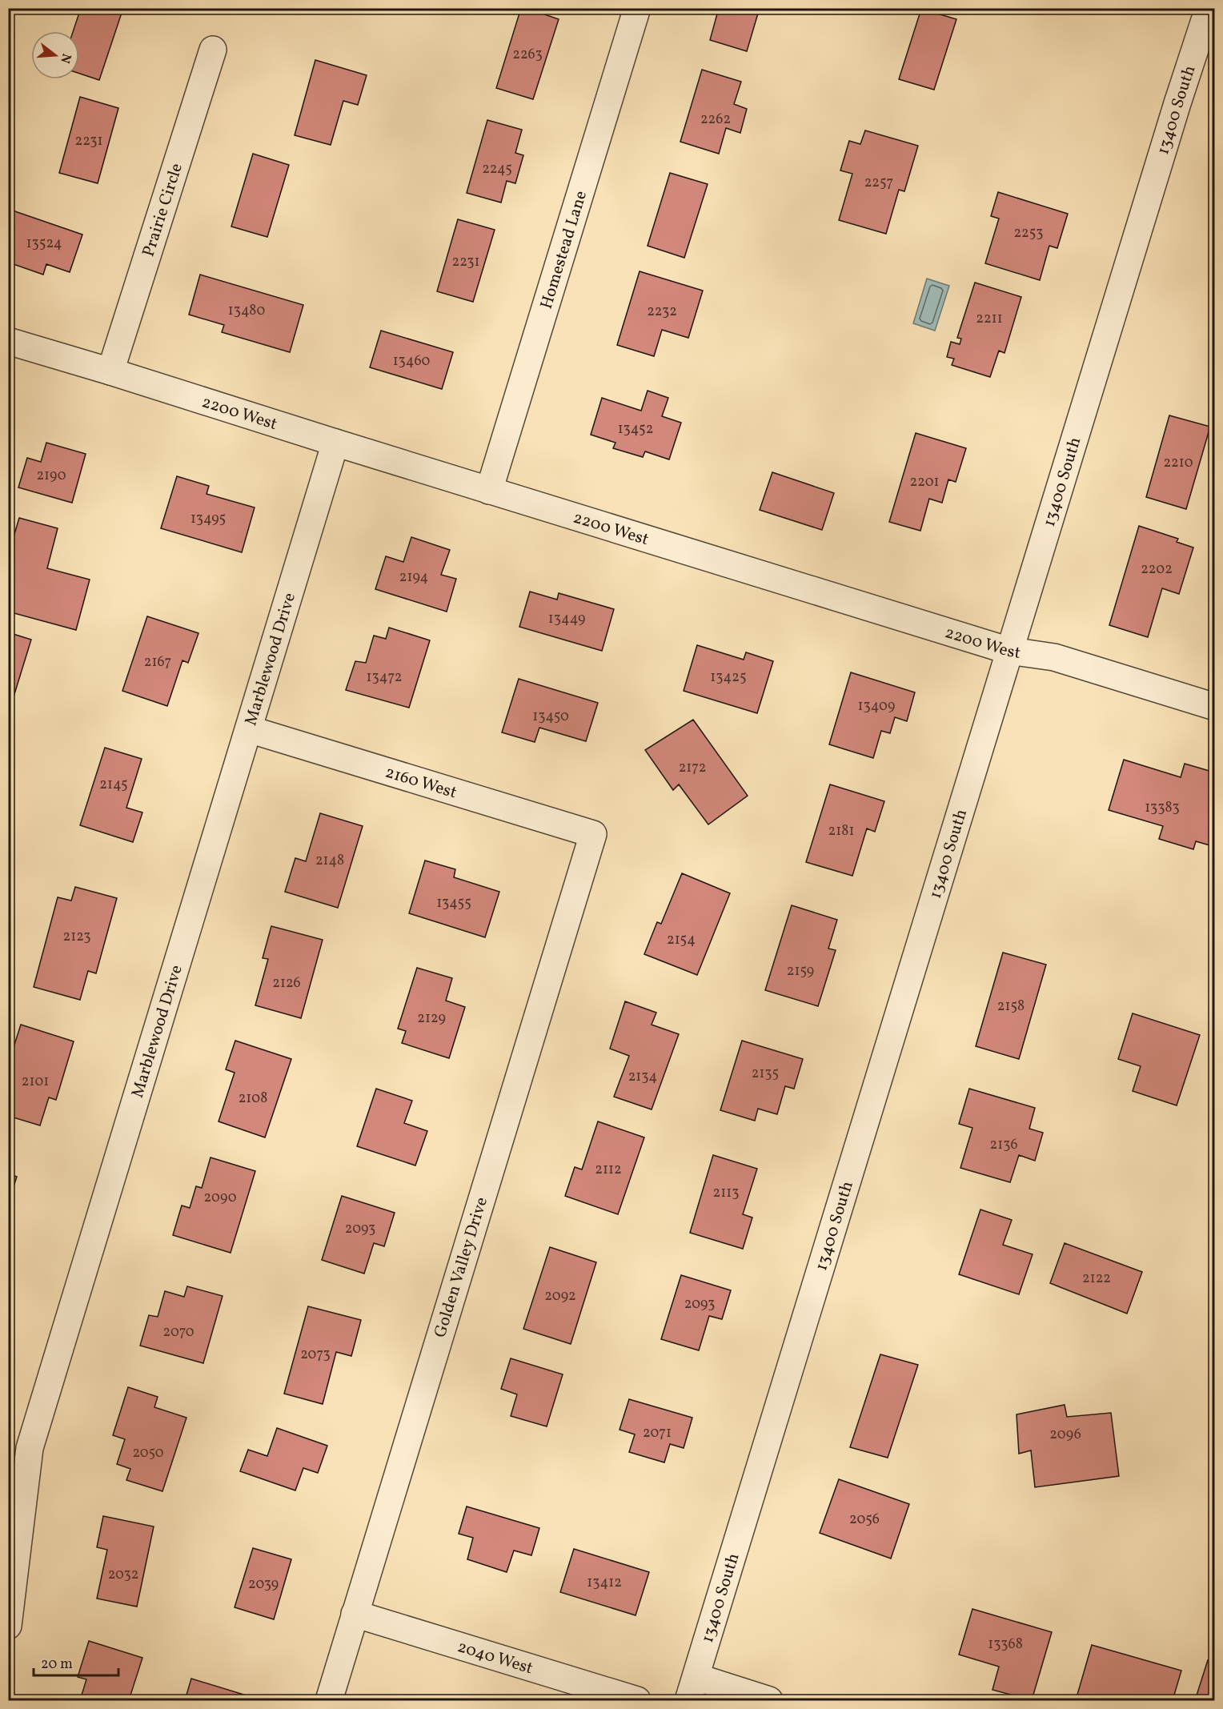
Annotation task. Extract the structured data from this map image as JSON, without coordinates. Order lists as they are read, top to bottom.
{
  "streets": {
    "street": [
      "13400 South",
      "Prairie Circle",
      "Homestead Lane",
      "2200 West",
      "Marblewood Drive",
      "2160 West",
      "Golden Valley Drive",
      "2040 West"
    ]
  },
  "crossings": [
    ["13400 South", "2200 West"],
    ["Prairie Circle", "2200 West"],
    ["Homestead Lane", "2200 West"],
    ["2200 West", "Marblewood Drive"],
    ["Marblewood Drive", "2160 West"],
    ["2160 West", "Golden Valley Drive"],
    ["Golden Valley Drive", "2040 West"]
  ],
  "house_numbers": [
    "2263",
    "2262",
    "2231",
    "2245",
    "2257",
    "2253",
    "13524",
    "2231",
    "13480",
    "2232",
    "2211",
    "13460",
    "13452",
    "2210",
    "2190",
    "2201",
    "13495",
    "2202",
    "2194",
    "13449",
    "2167",
    "13472",
    "13425",
    "13409",
    "13450",
    "2172",
    "2145",
    "13383",
    "2181",
    "2148",
    "13455",
    "2123",
    "2154",
    "2159",
    "2126",
    "2158",
    "2129",
    "2135",
    "2134",
    "2101",
    "2108",
    "2136",
    "2112",
    "2113",
    "2090",
    "2093",
    "2122",
    "2092",
    "2093",
    "2070",
    "2073",
    "2071",
    "2096",
    "2050",
    "2056",
    "2032",
    "13412",
    "2039",
    "13368"
  ],
  "scale_bar": "20 m",
  "north": "right"
}
